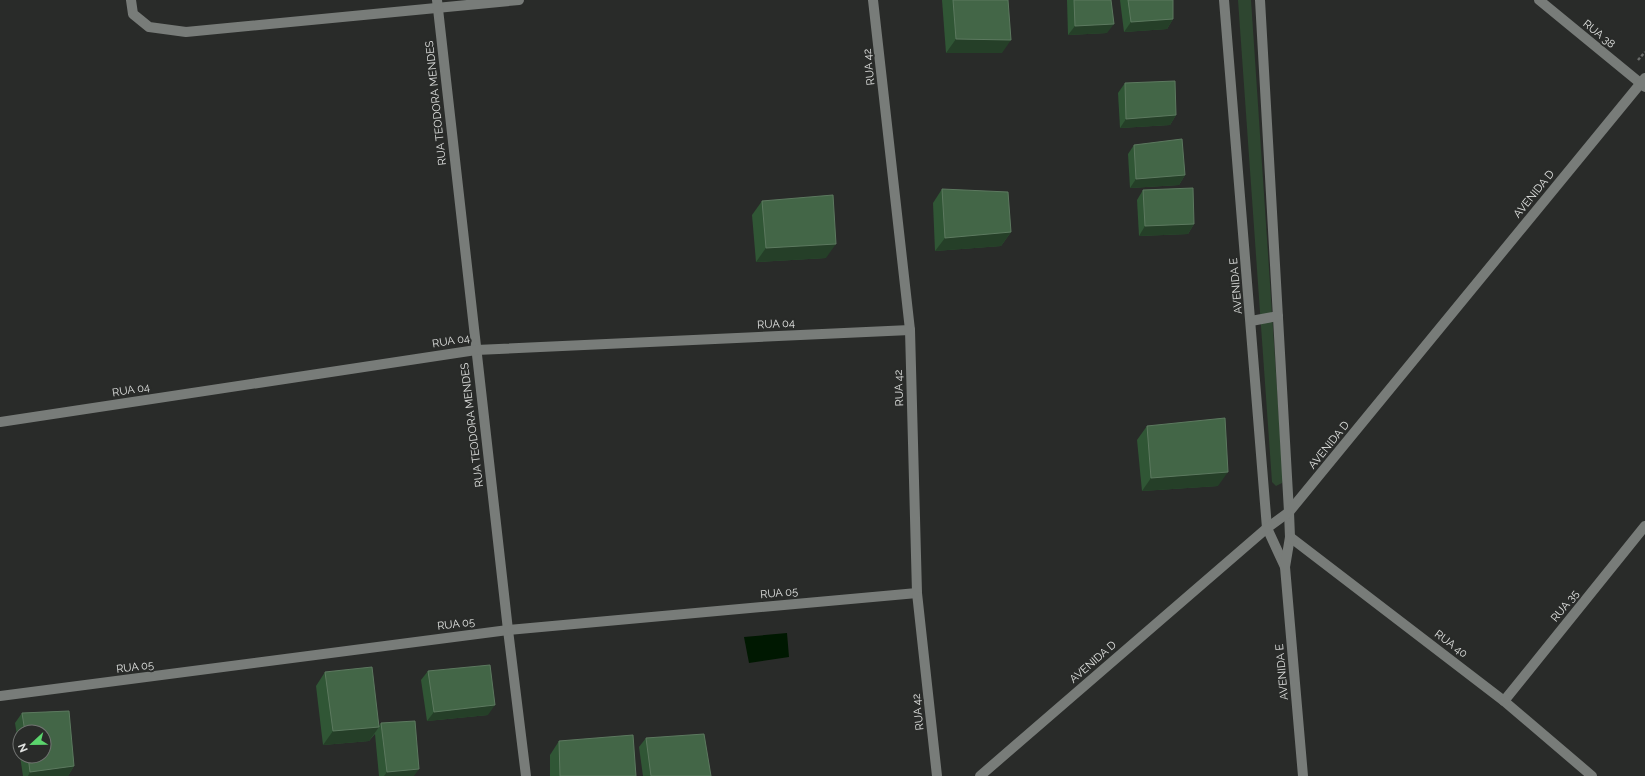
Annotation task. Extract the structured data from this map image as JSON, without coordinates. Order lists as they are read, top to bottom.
{
  "streets": {
    "street": [
      "RUA 38",
      "RUA 42",
      "RUA TEODORA MENDES",
      "AVENIDA D",
      "AVENIDA E",
      "RUA 04",
      "RUA 05",
      "RUA 35",
      "RUA 40"
    ]
  },
  "crossings": [
    ["RUA 38", "AVENIDA D"],
    ["RUA 42", "RUA 04"],
    ["RUA 42", "RUA 05"],
    ["RUA TEODORA MENDES", "RUA 04"],
    ["RUA TEODORA MENDES", "RUA 05"],
    ["AVENIDA D", "AVENIDA E"],
    ["AVENIDA E", "RUA 40"],
    ["RUA 35", "RUA 40"]
  ],
  "north": "left"
}
